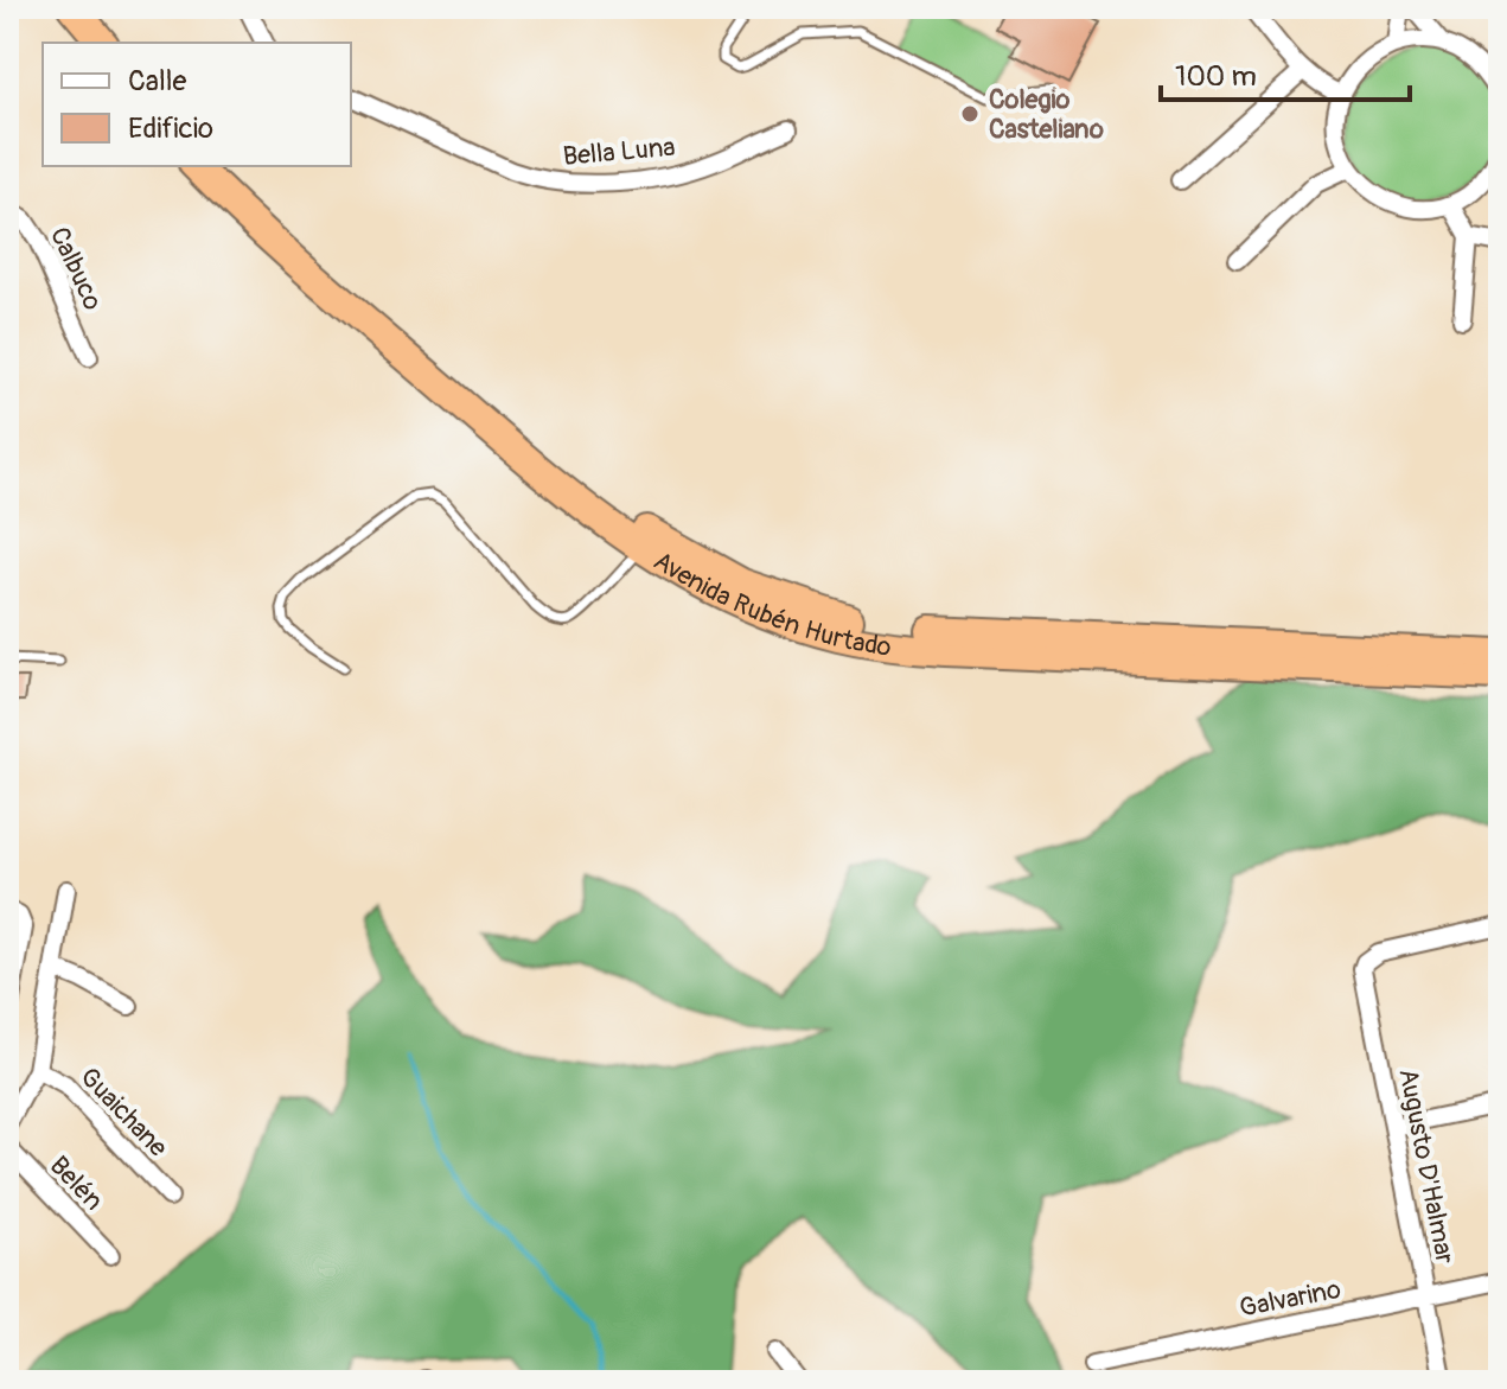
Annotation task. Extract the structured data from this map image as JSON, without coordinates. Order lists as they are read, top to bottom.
{
  "streets": {
    "highway": ["Avenida Rubén Hurtado"],
    "street": [
      "Bella Luna",
      "Calbuco",
      "Guaichane",
      "Augusto D'Halmar",
      "Belén",
      "Galvarino"
    ]
  },
  "crossings": [
    ["Augusto D'Halmar", "Galvarino"]
  ],
  "places": ["Colegio Casteliano"],
  "legend": ["Calle", "Edificio"],
  "scale_bar": "100 m"
}
